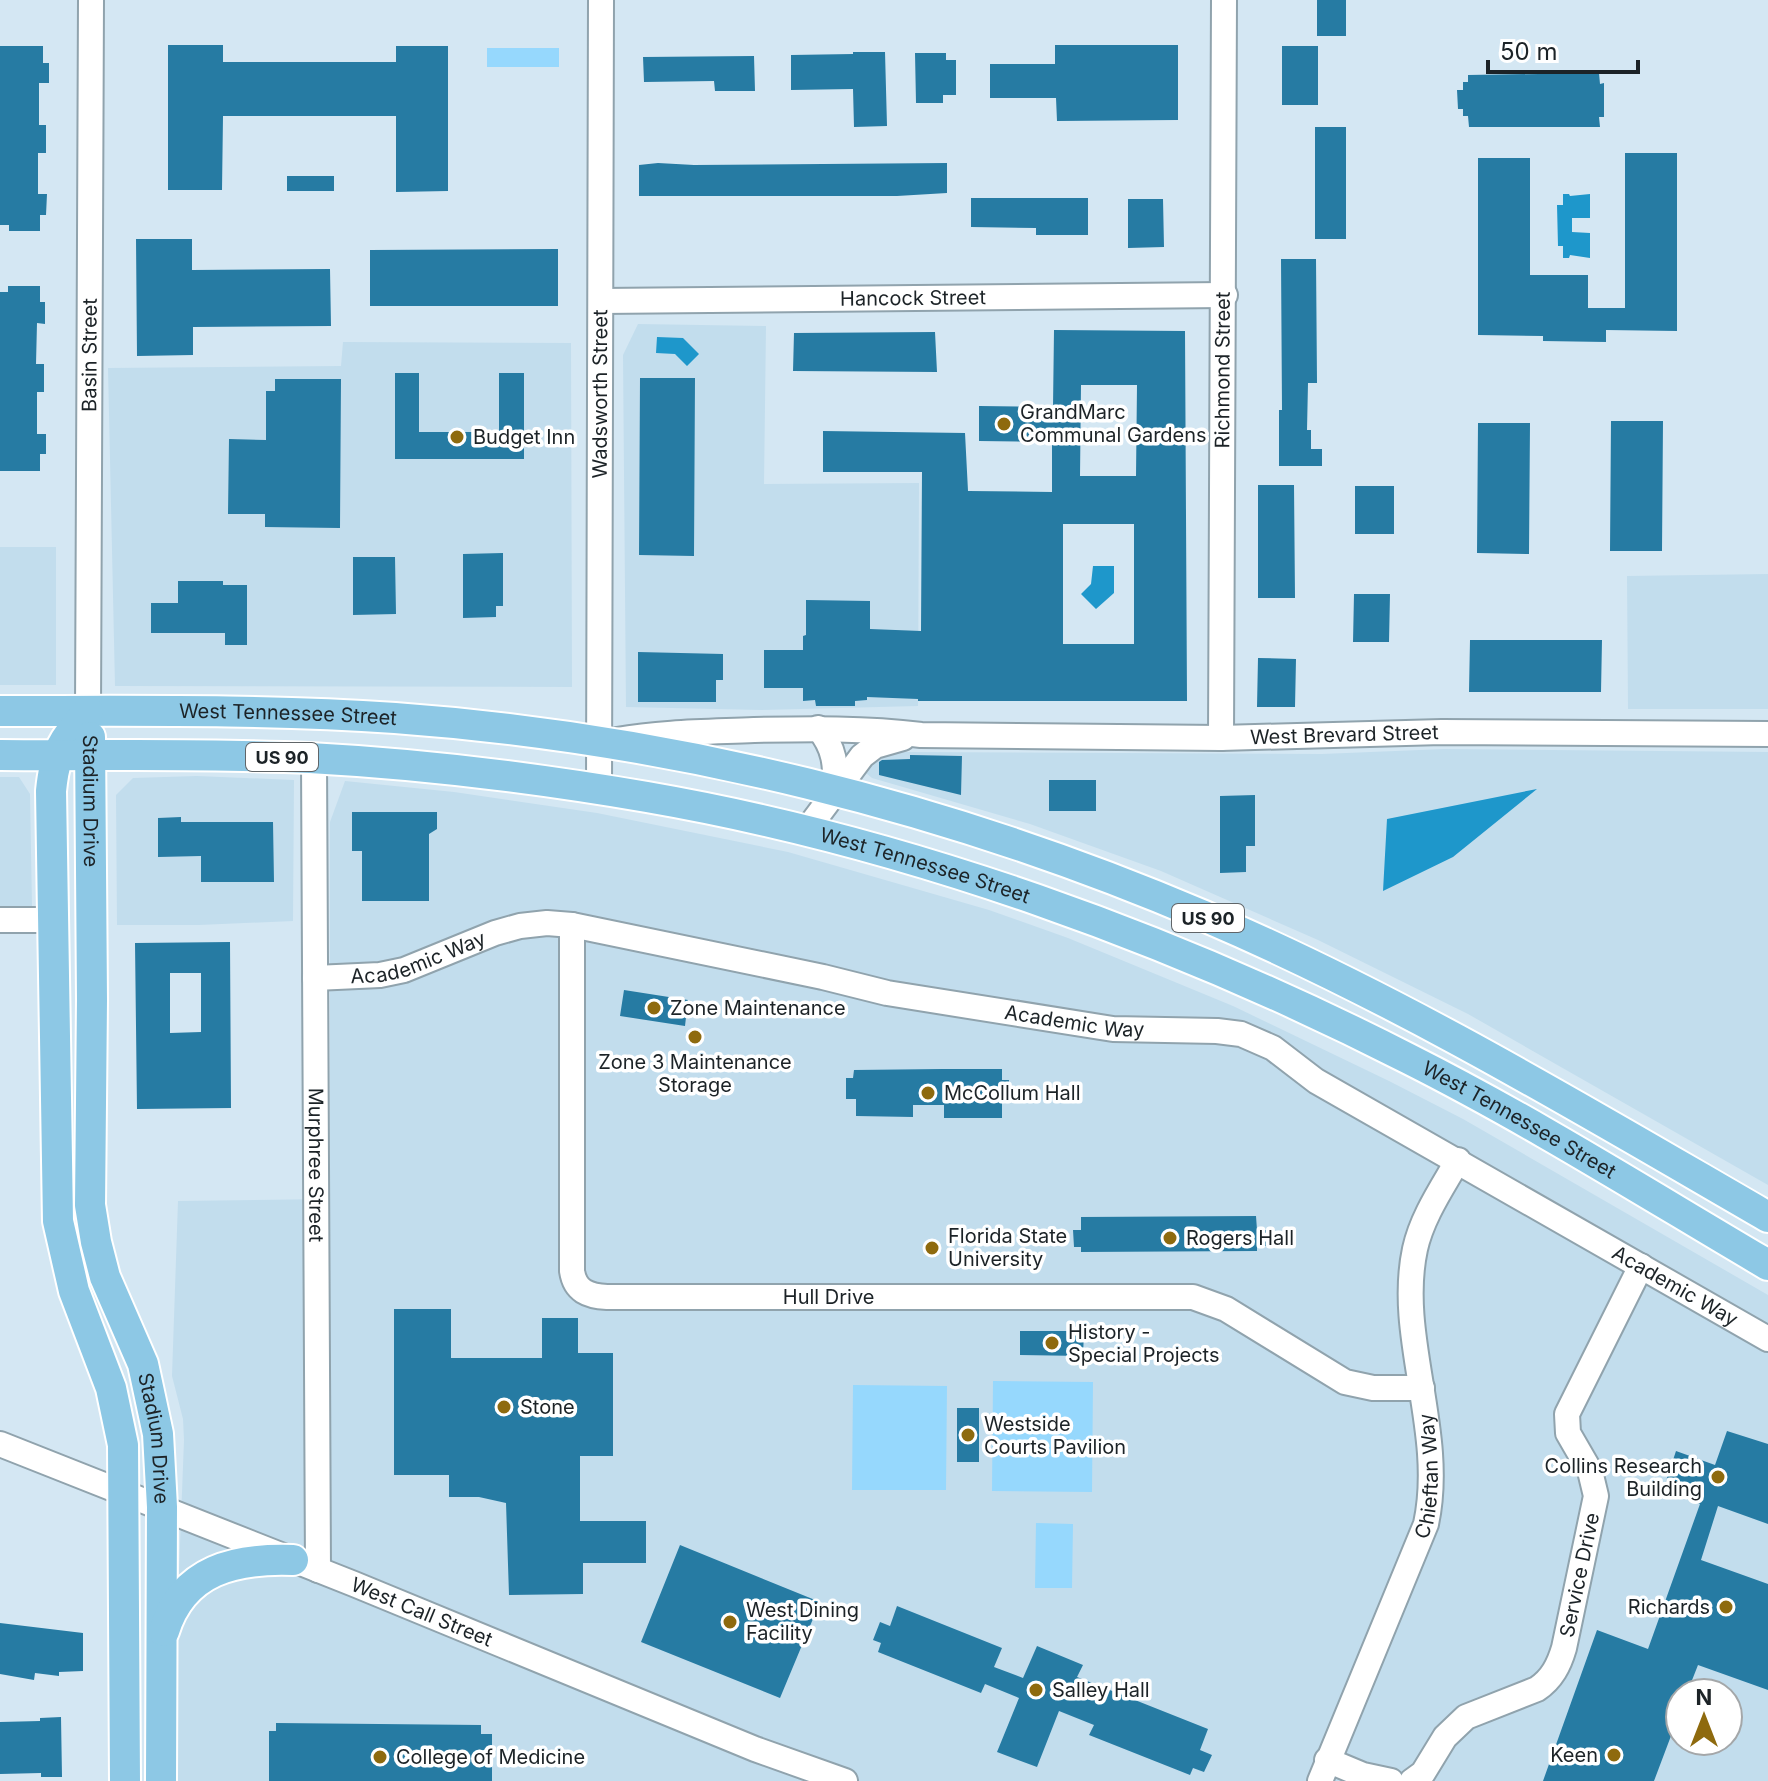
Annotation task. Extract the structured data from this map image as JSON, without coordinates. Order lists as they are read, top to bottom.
{
  "streets": {
    "main road": ["West Tennessee Street", "US 90", "Stadium Drive"],
    "street": [
      "Hancock Street",
      "Basin Street",
      "Richmond Street",
      "Wadsworth Street",
      "West Brevard Street",
      "Academic Way",
      "Murphree Street",
      "Hull Drive",
      "Chieftan Way",
      "Service Drive",
      "West Call Street"
    ]
  },
  "crossings": [
    ["Hancock Street", "Richmond Street"],
    ["Hancock Street", "Wadsworth Street"],
    ["Basin Street", "West Tennessee Street"],
    ["Basin Street", "Stadium Drive"],
    ["Richmond Street", "West Brevard Street"],
    ["Wadsworth Street", "West Tennessee Street"],
    ["Wadsworth Street", "West Brevard Street"],
    ["West Tennessee Street", "West Brevard Street"],
    ["West Tennessee Street", "Stadium Drive"],
    ["West Tennessee Street", "Murphree Street"],
    ["Stadium Drive", "West Call Street"],
    ["Academic Way", "Murphree Street"],
    ["Academic Way", "Hull Drive"],
    ["Academic Way", "Chieftan Way"],
    ["Academic Way", "Service Drive"],
    ["Murphree Street", "West Call Street"],
    ["Hull Drive", "Chieftan Way"]
  ],
  "places": [
    "GrandMarc Communal Gardens",
    "Budget Inn",
    "Zone Maintenance",
    "Zone 3 Maintenance Storage",
    "McCollum Hall",
    "Rogers Hall",
    "Florida State University",
    "History - Special Projects",
    "Stone",
    "Westside Courts Pavilion",
    "Collins Research Building",
    "Richards",
    "West Dining Facility",
    "Salley Hall",
    "Keen",
    "College of Medicine"
  ],
  "scale_bar": "50 m",
  "north": "top"
}
